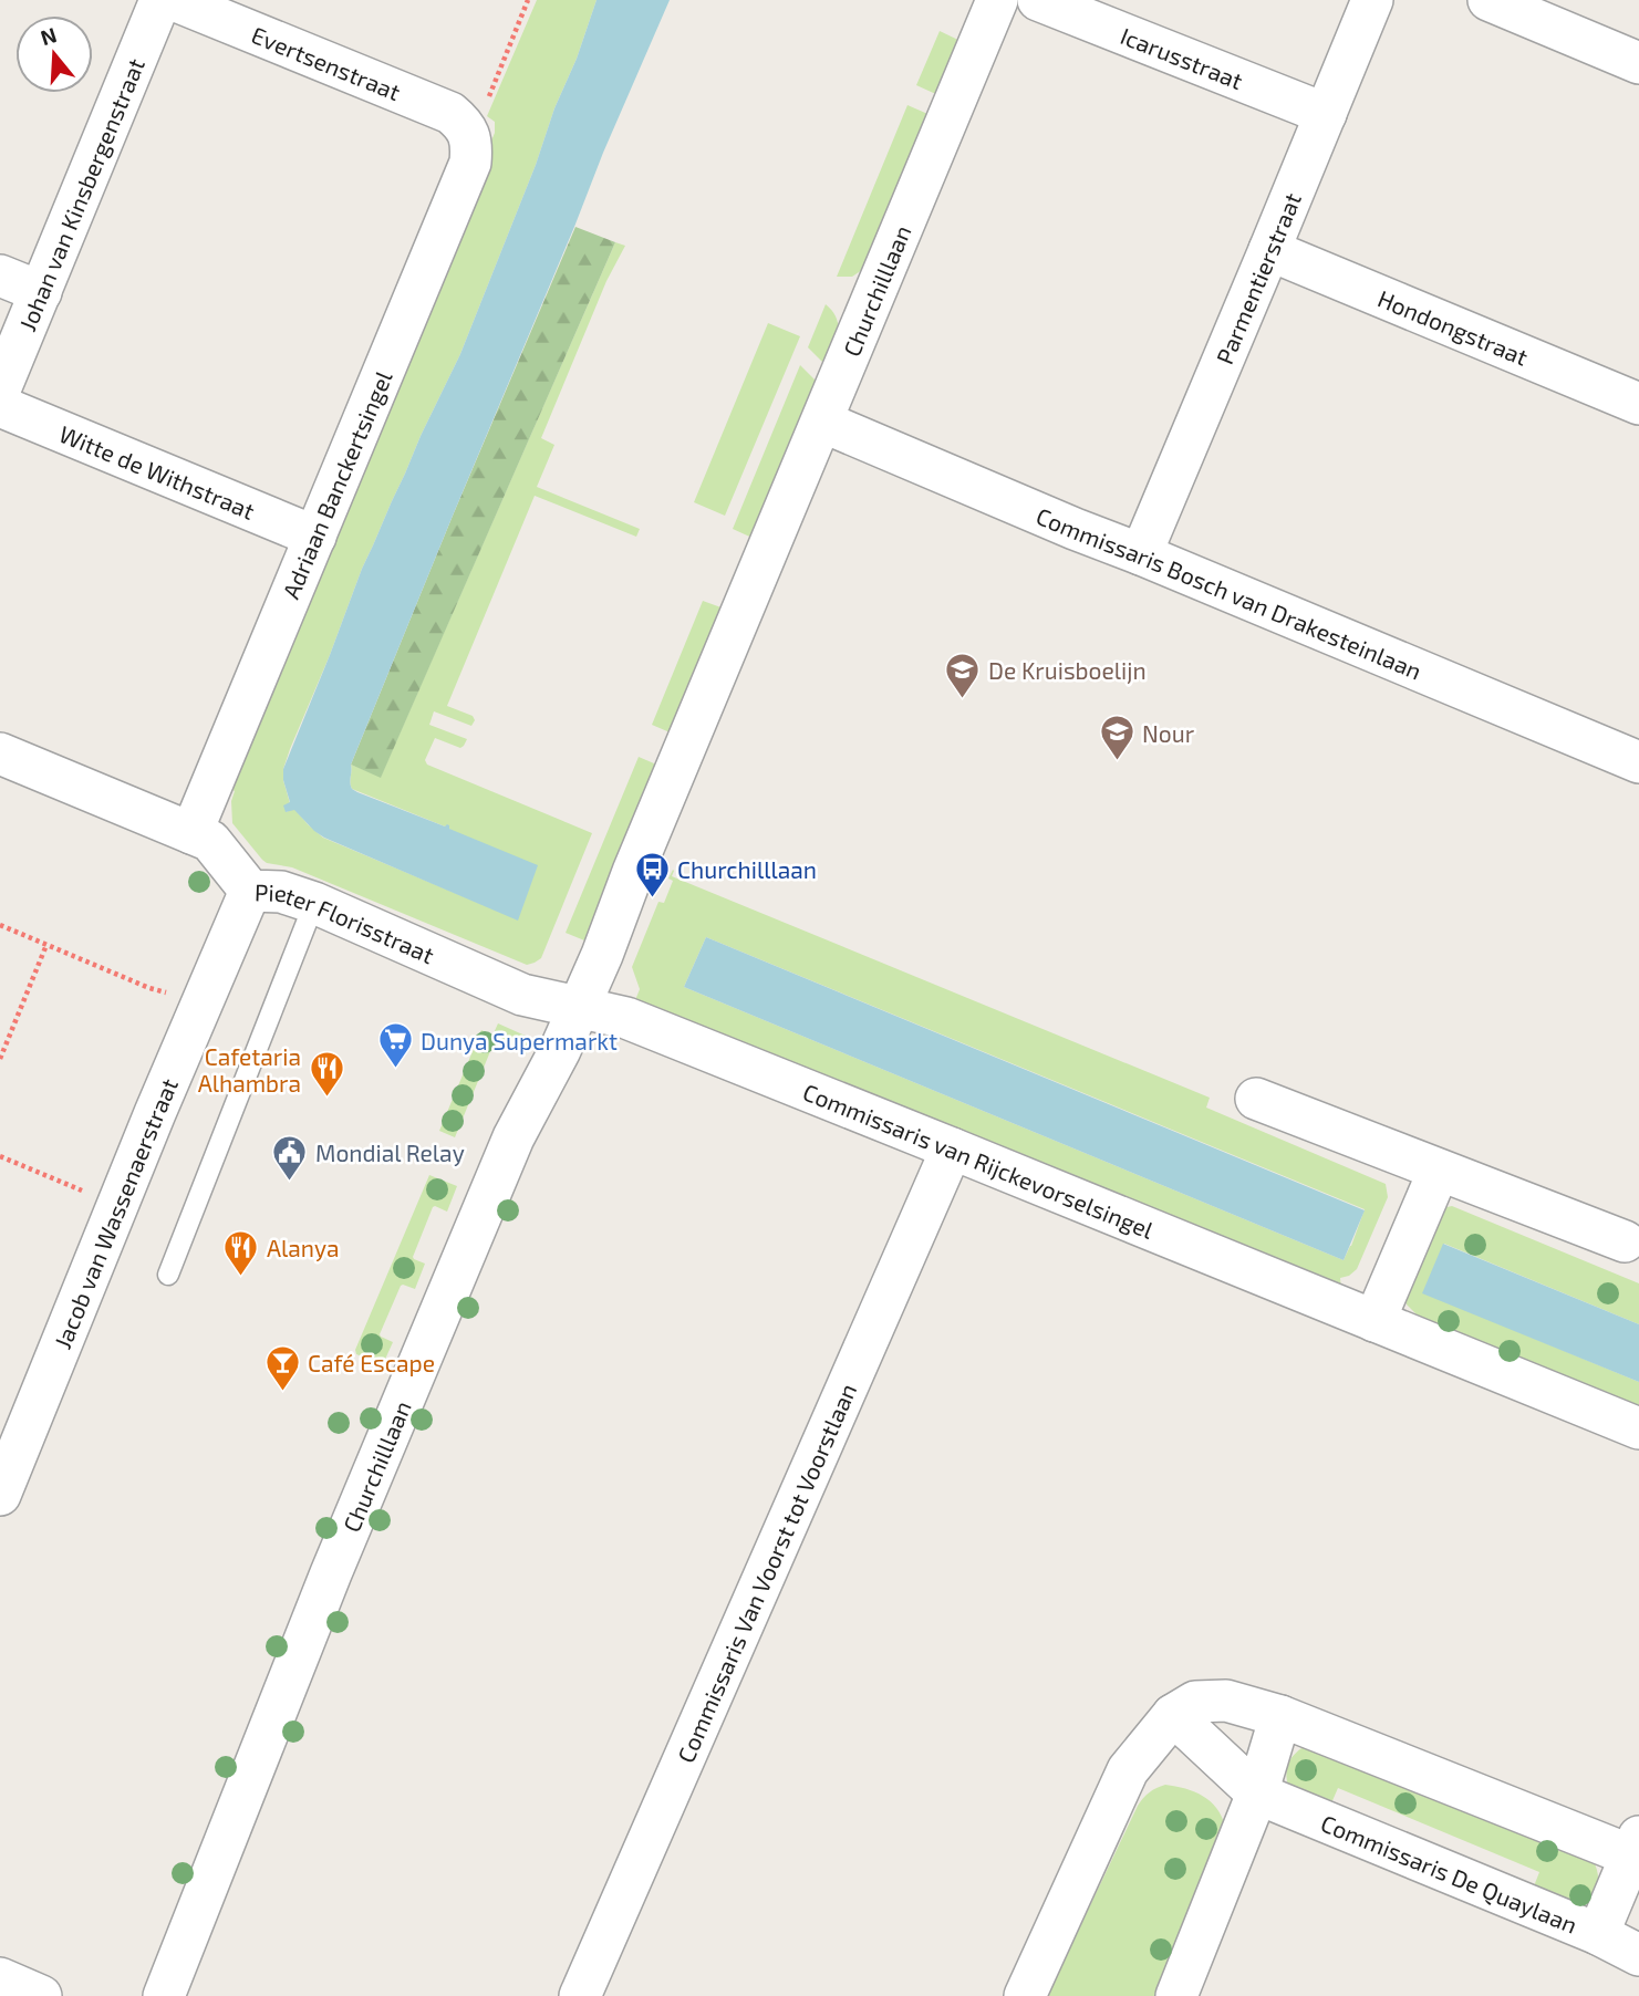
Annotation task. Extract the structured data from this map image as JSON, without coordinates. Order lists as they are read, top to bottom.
{
  "streets": {
    "street": [
      "Icarusstraat",
      "Evertsenstraat",
      "Johan van Kinsbergenstraat",
      "Parmentierstraat",
      "Churchilllaan",
      "Hondongstraat",
      "Witte de Withstraat",
      "Adriaan Banckertsingel",
      "Commissaris Bosch van Drakesteinlaan",
      "Pieter Florisstraat",
      "Commissaris van Rijckevorselsingel",
      "Jacob van Wassenaerstraat",
      "Commissaris Van Voorst tot Voorstlaan",
      "Commissaris De Quaylaan"
    ]
  },
  "crossings": [
    ["Icarusstraat", "Parmentierstraat"],
    ["Evertsenstraat", "Adriaan Banckertsingel"],
    ["Parmentierstraat", "Hondongstraat"],
    ["Parmentierstraat", "Commissaris Bosch van Drakesteinlaan"],
    ["Churchilllaan", "Commissaris Bosch van Drakesteinlaan"],
    ["Churchilllaan", "Pieter Florisstraat"],
    ["Churchilllaan", "Commissaris van Rijckevorselsingel"],
    ["Witte de Withstraat", "Adriaan Banckertsingel"],
    ["Adriaan Banckertsingel", "Pieter Florisstraat"],
    ["Pieter Florisstraat", "Commissaris van Rijckevorselsingel"],
    ["Pieter Florisstraat", "Jacob van Wassenaerstraat"],
    ["Commissaris van Rijckevorselsingel", "Commissaris Van Voorst tot Voorstlaan"]
  ],
  "places": {
    "school or university": ["De Kruisboelijn", "Nour"],
    "bus stop": ["Churchilllaan"],
    "supermarket": ["Dunya Supermarkt"],
    "restaurant": ["Cafetaria Alhambra", "Alanya"],
    "public building": ["Mondial Relay"],
    "bar": ["Café Escape"]
  },
  "north": "top"
}
